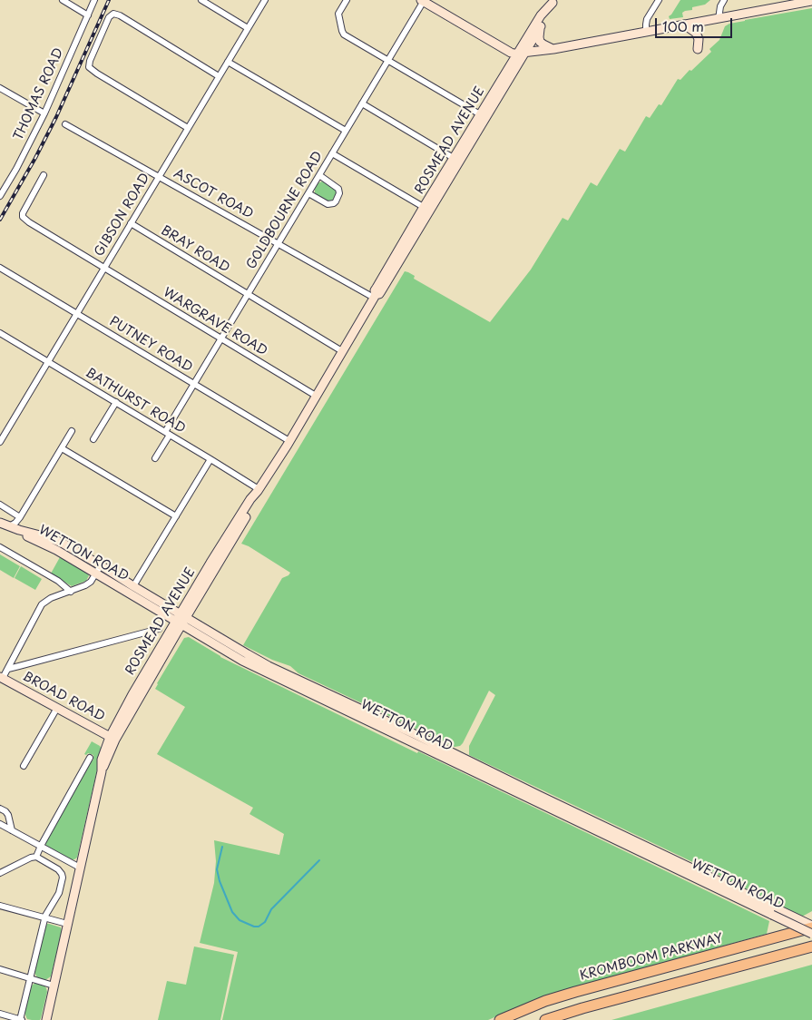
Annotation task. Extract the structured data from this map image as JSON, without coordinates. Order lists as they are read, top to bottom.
{
  "streets": {
    "highway": ["KROMBOOM PARKWAY"],
    "main road": ["ROSMEAD AVENUE", "WETTON ROAD", "BROAD ROAD"],
    "street": [
      "THOMAS ROAD",
      "ASCOT ROAD",
      "GOLDBOURNE ROAD",
      "GIBSON ROAD",
      "BRAY ROAD",
      "WARGRAVE ROAD",
      "PUTNEY ROAD",
      "BATHURST ROAD"
    ]
  },
  "crossings": [
    ["ROSMEAD AVENUE", "ASCOT ROAD"],
    ["ROSMEAD AVENUE", "BRAY ROAD"],
    ["ROSMEAD AVENUE", "WARGRAVE ROAD"],
    ["ROSMEAD AVENUE", "PUTNEY ROAD"],
    ["ROSMEAD AVENUE", "BATHURST ROAD"],
    ["ROSMEAD AVENUE", "WETTON ROAD"],
    ["ROSMEAD AVENUE", "BROAD ROAD"],
    ["ASCOT ROAD", "GOLDBOURNE ROAD"],
    ["ASCOT ROAD", "GIBSON ROAD"],
    ["GOLDBOURNE ROAD", "BRAY ROAD"],
    ["GOLDBOURNE ROAD", "WARGRAVE ROAD"],
    ["GOLDBOURNE ROAD", "PUTNEY ROAD"],
    ["GOLDBOURNE ROAD", "BATHURST ROAD"],
    ["GIBSON ROAD", "BRAY ROAD"],
    ["GIBSON ROAD", "WARGRAVE ROAD"],
    ["GIBSON ROAD", "PUTNEY ROAD"],
    ["GIBSON ROAD", "BATHURST ROAD"],
    ["WETTON ROAD", "KROMBOOM PARKWAY"]
  ],
  "scale_bar": "100 m"
}
